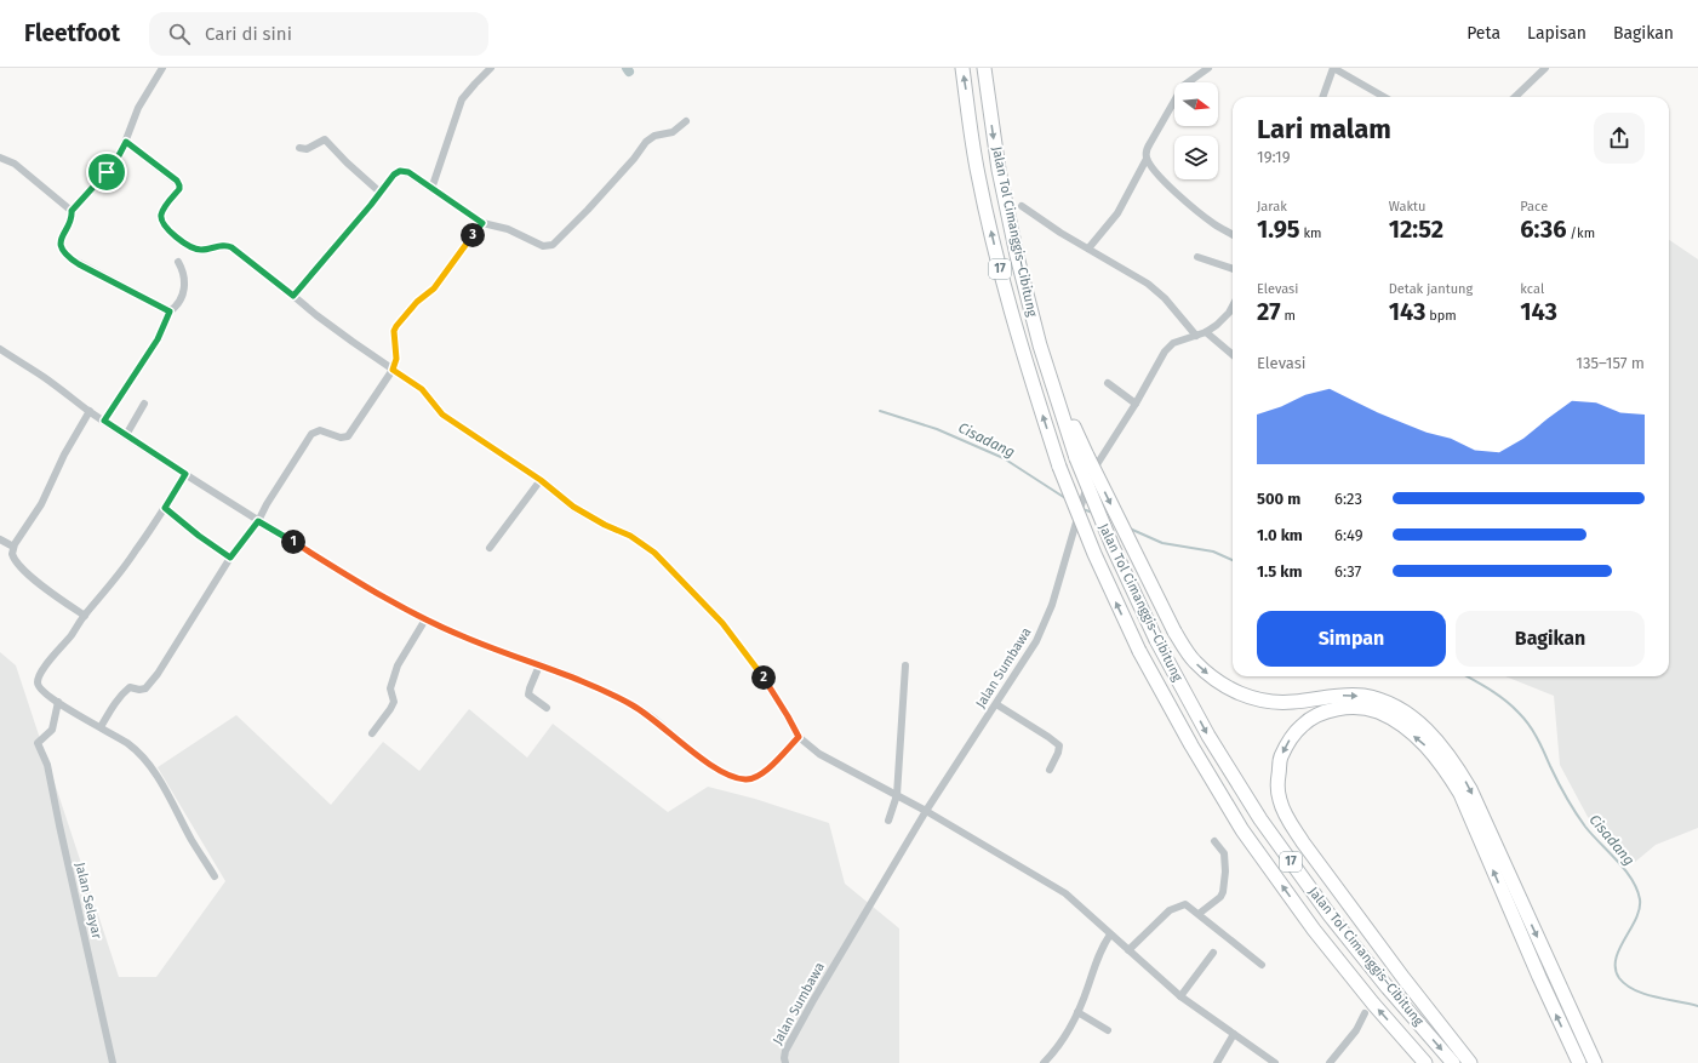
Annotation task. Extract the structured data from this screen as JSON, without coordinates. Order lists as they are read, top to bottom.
{
  "streets": {
    "highway": ["Jalan Tol Cimanggis–Cibitung", "17"],
    "street": ["Jalan Sumbawa", "Jalan Selayar"]
  },
  "water": ["Cisadang"],
  "north": "right",
  "page": {
    "header": "Fleetfoot",
    "search": "Cari di sini",
    "nav": ["Peta", "Lapisan", "Bagikan"],
    "heading": ["Lari malam", "19:19"],
    "stats": [
      ["Jarak", "1.95 km"],
      ["Waktu", "12:52"],
      ["Pace", "6:36 /km"],
      ["Elevasi", "27 m"],
      ["Detak jantung", "143 bpm"],
      ["kcal", "143"]
    ],
    "pins": ["3", "1", "2"],
    "chart": ["Elevasi", "135–157 m"],
    "list": [
      {
        "name": "500 m",
        "note": "6:23"
      },
      {
        "name": "1.0 km",
        "note": "6:49"
      },
      {
        "name": "1.5 km",
        "note": "6:37"
      }
    ],
    "buttons": ["Simpan", "Bagikan"]
  }
}
